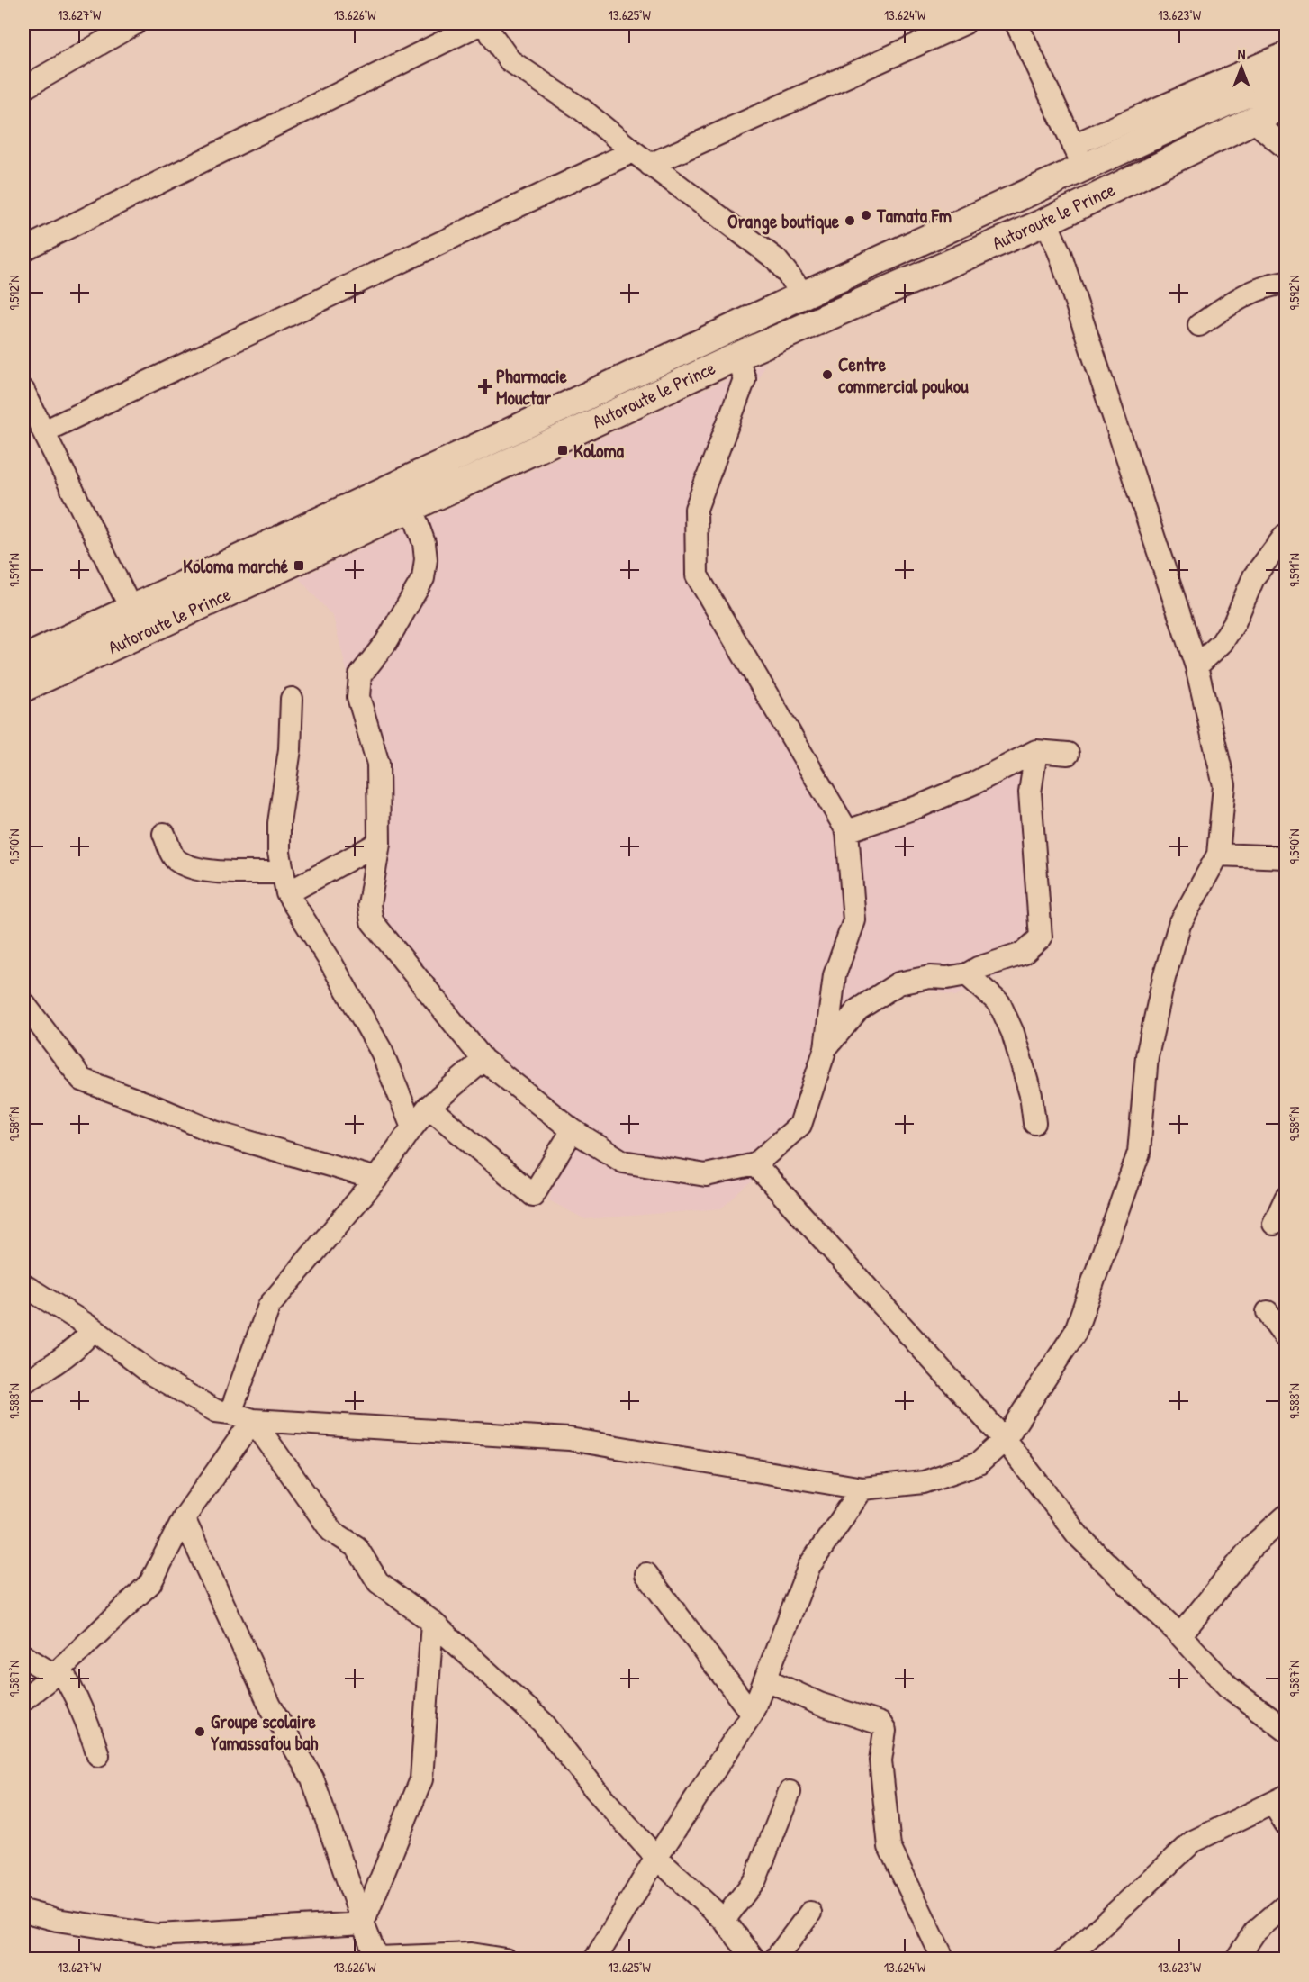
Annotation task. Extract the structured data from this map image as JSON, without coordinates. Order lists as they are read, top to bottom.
{
  "streets": {
    "main road": ["Autoroute le Prince"]
  },
  "places": {
    "other": [
      "Tamata Fm",
      "Orange boutique",
      "Centre commercial poukou",
      "Groupe scolaire Yamassafou bah"
    ],
    "health": ["Pharmacie Mouctar"],
    "transit": ["Koloma", "Koloma marché"]
  },
  "north": "top",
  "coordinates": [
    "13.627°W",
    "13.626°W",
    "13.625°W",
    "13.624°W",
    "13.623°W",
    "9.592°N",
    "9.591°N",
    "9.590°N",
    "9.589°N",
    "9.588°N",
    "9.587°N"
  ]
}
